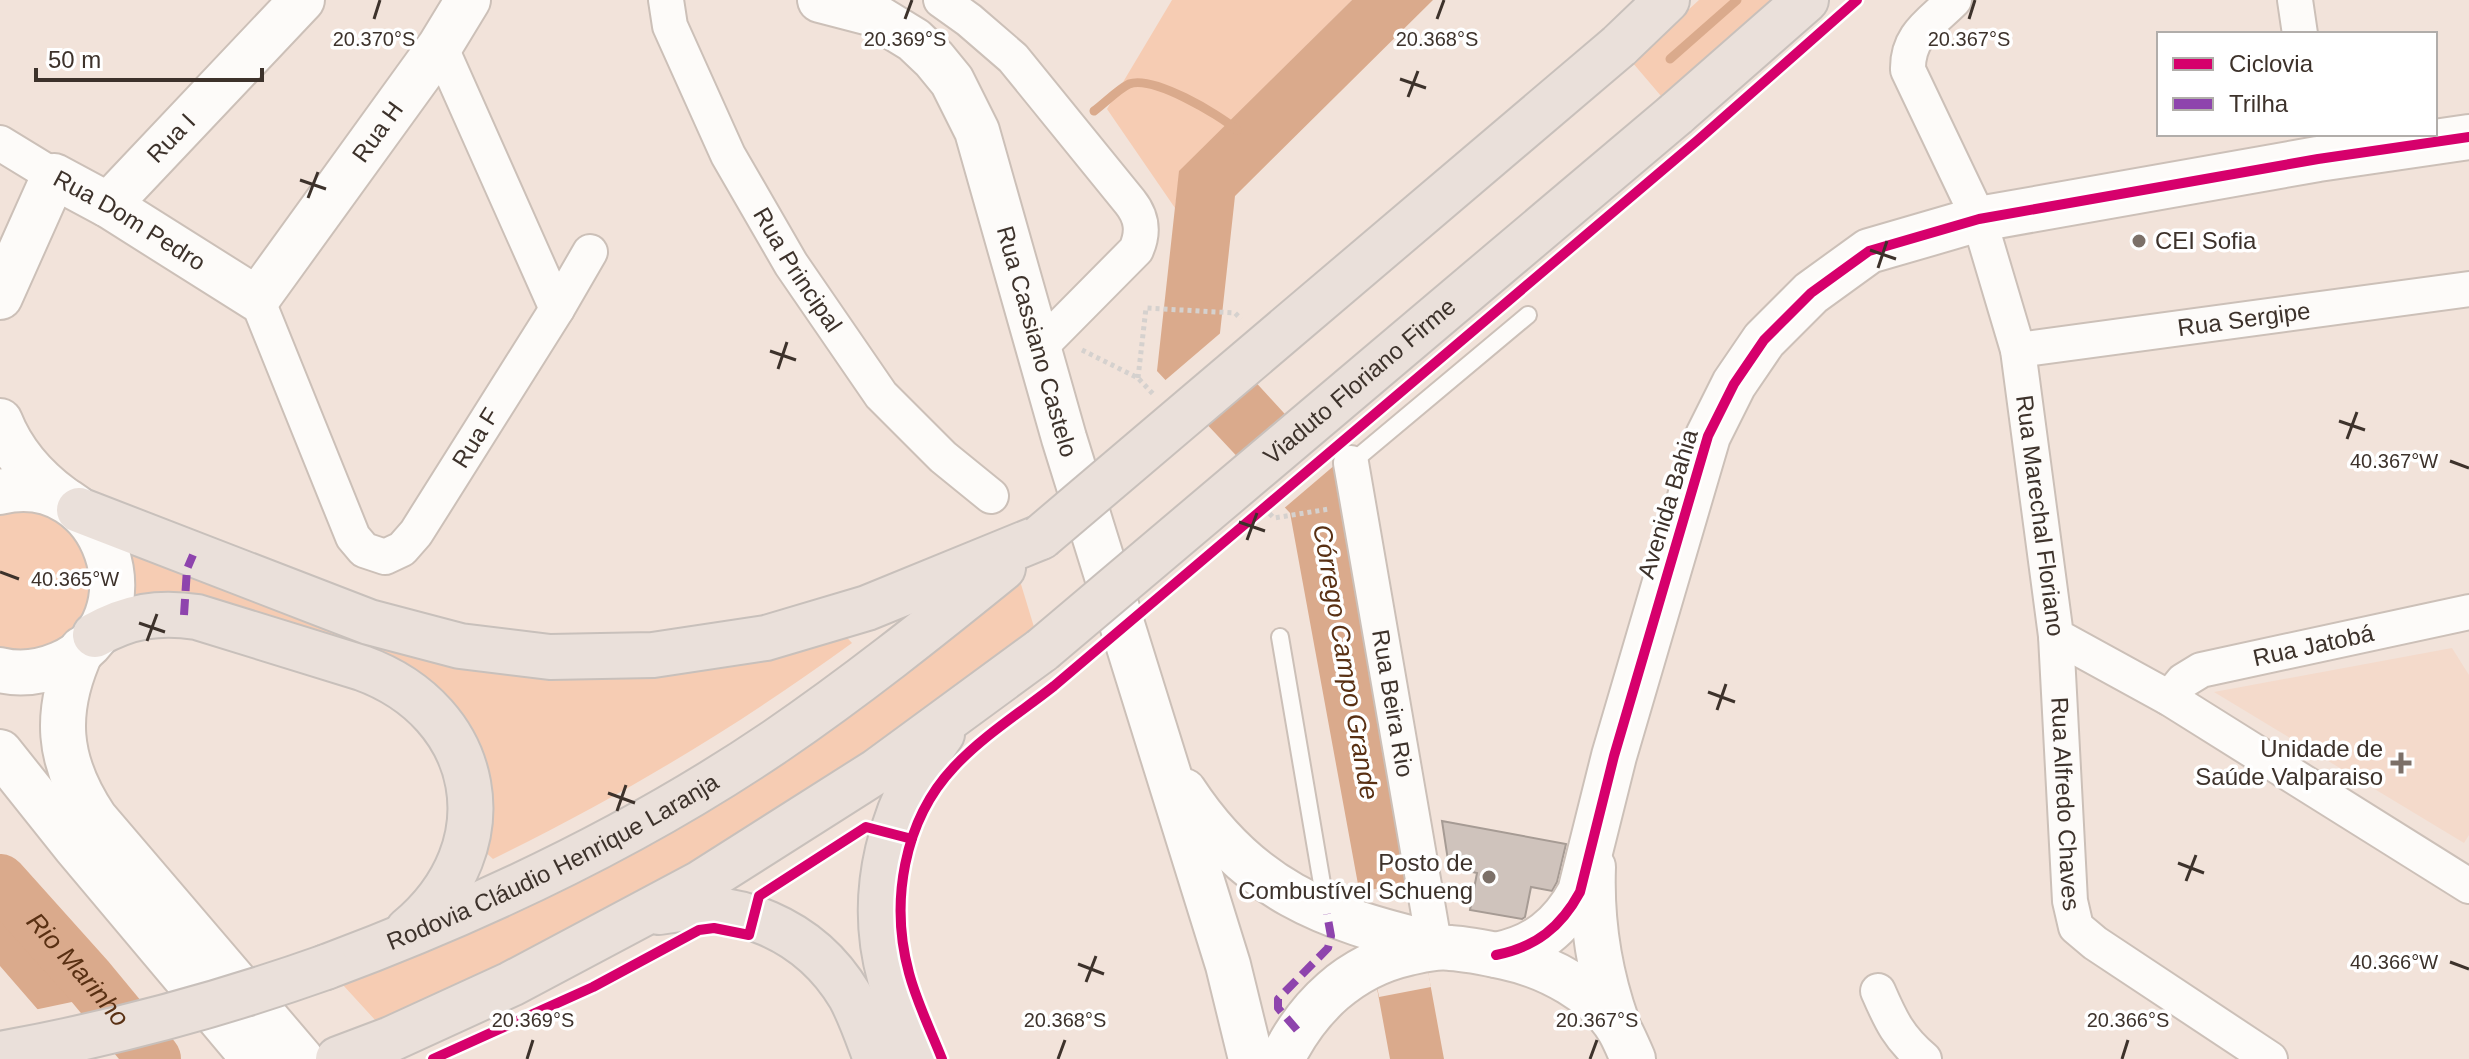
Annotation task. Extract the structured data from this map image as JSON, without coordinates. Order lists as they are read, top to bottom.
{
  "streets": {
    "main road": [
      "Rua H",
      "Rua I",
      "Rua Dom Pedro",
      "Rua Cassiano Castelo",
      "Viaduto Floriano Firme",
      "Avenida Bahia",
      "Rodovia Cláudio Henrique Laranja"
    ],
    "street": [
      "Rua Principal",
      "Rua Sergipe",
      "Rua F",
      "Rua Marechal Floriano",
      "Rua Jatobá",
      "Rua Beira Rio",
      "Rua Alfredo Chaves"
    ]
  },
  "crossings": [
    ["Rua H", "Rua Dom Pedro"],
    ["Rua H", "Rua F"],
    ["Rua I", "Rua Dom Pedro"],
    ["Rua Dom Pedro", "Rua F"],
    ["Rua Sergipe", "Rua Marechal Floriano"],
    ["Rua Cassiano Castelo", "Avenida Bahia"],
    ["Rua Cassiano Castelo", "Rua Beira Rio"],
    ["Avenida Bahia", "Rua Marechal Floriano"],
    ["Rua Marechal Floriano", "Rua Jatobá"],
    ["Rua Marechal Floriano", "Rua Alfredo Chaves"]
  ],
  "water": ["Córrego Campo Grande", "Rio Marinho"],
  "places": {
    "other": ["CEI Sofia", "Posto de Combustível Schueng"],
    "health": ["Unidade de Saúde Valparaiso"]
  },
  "legend": ["Ciclovia", "Trilha"],
  "scale_bar": "50 m",
  "coordinates": [
    "20.370°S",
    "20.369°S",
    "20.368°S",
    "20.367°S",
    "40.367°W",
    "40.365°W",
    "40.366°W",
    "20.366°S"
  ]
}
